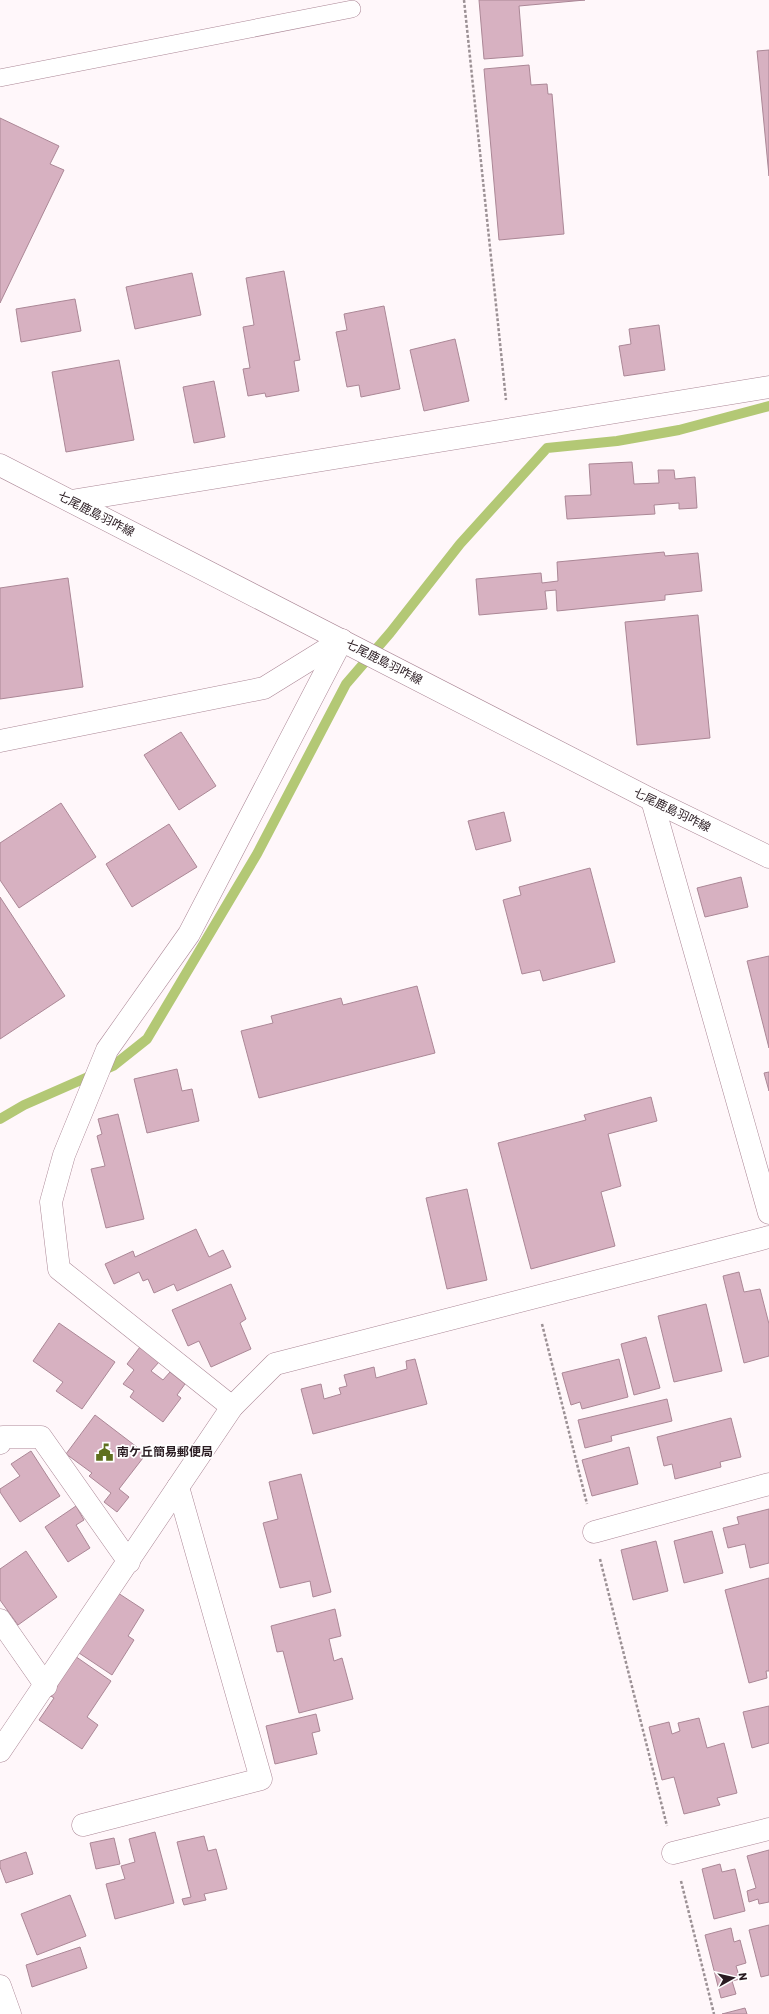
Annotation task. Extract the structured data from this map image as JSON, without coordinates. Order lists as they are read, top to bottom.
{
  "streets": {
    "street": ["七尾鹿島羽咋線"]
  },
  "places": {
    "public building": ["南ケ丘簡易郵便局"]
  },
  "north": "right"
}
